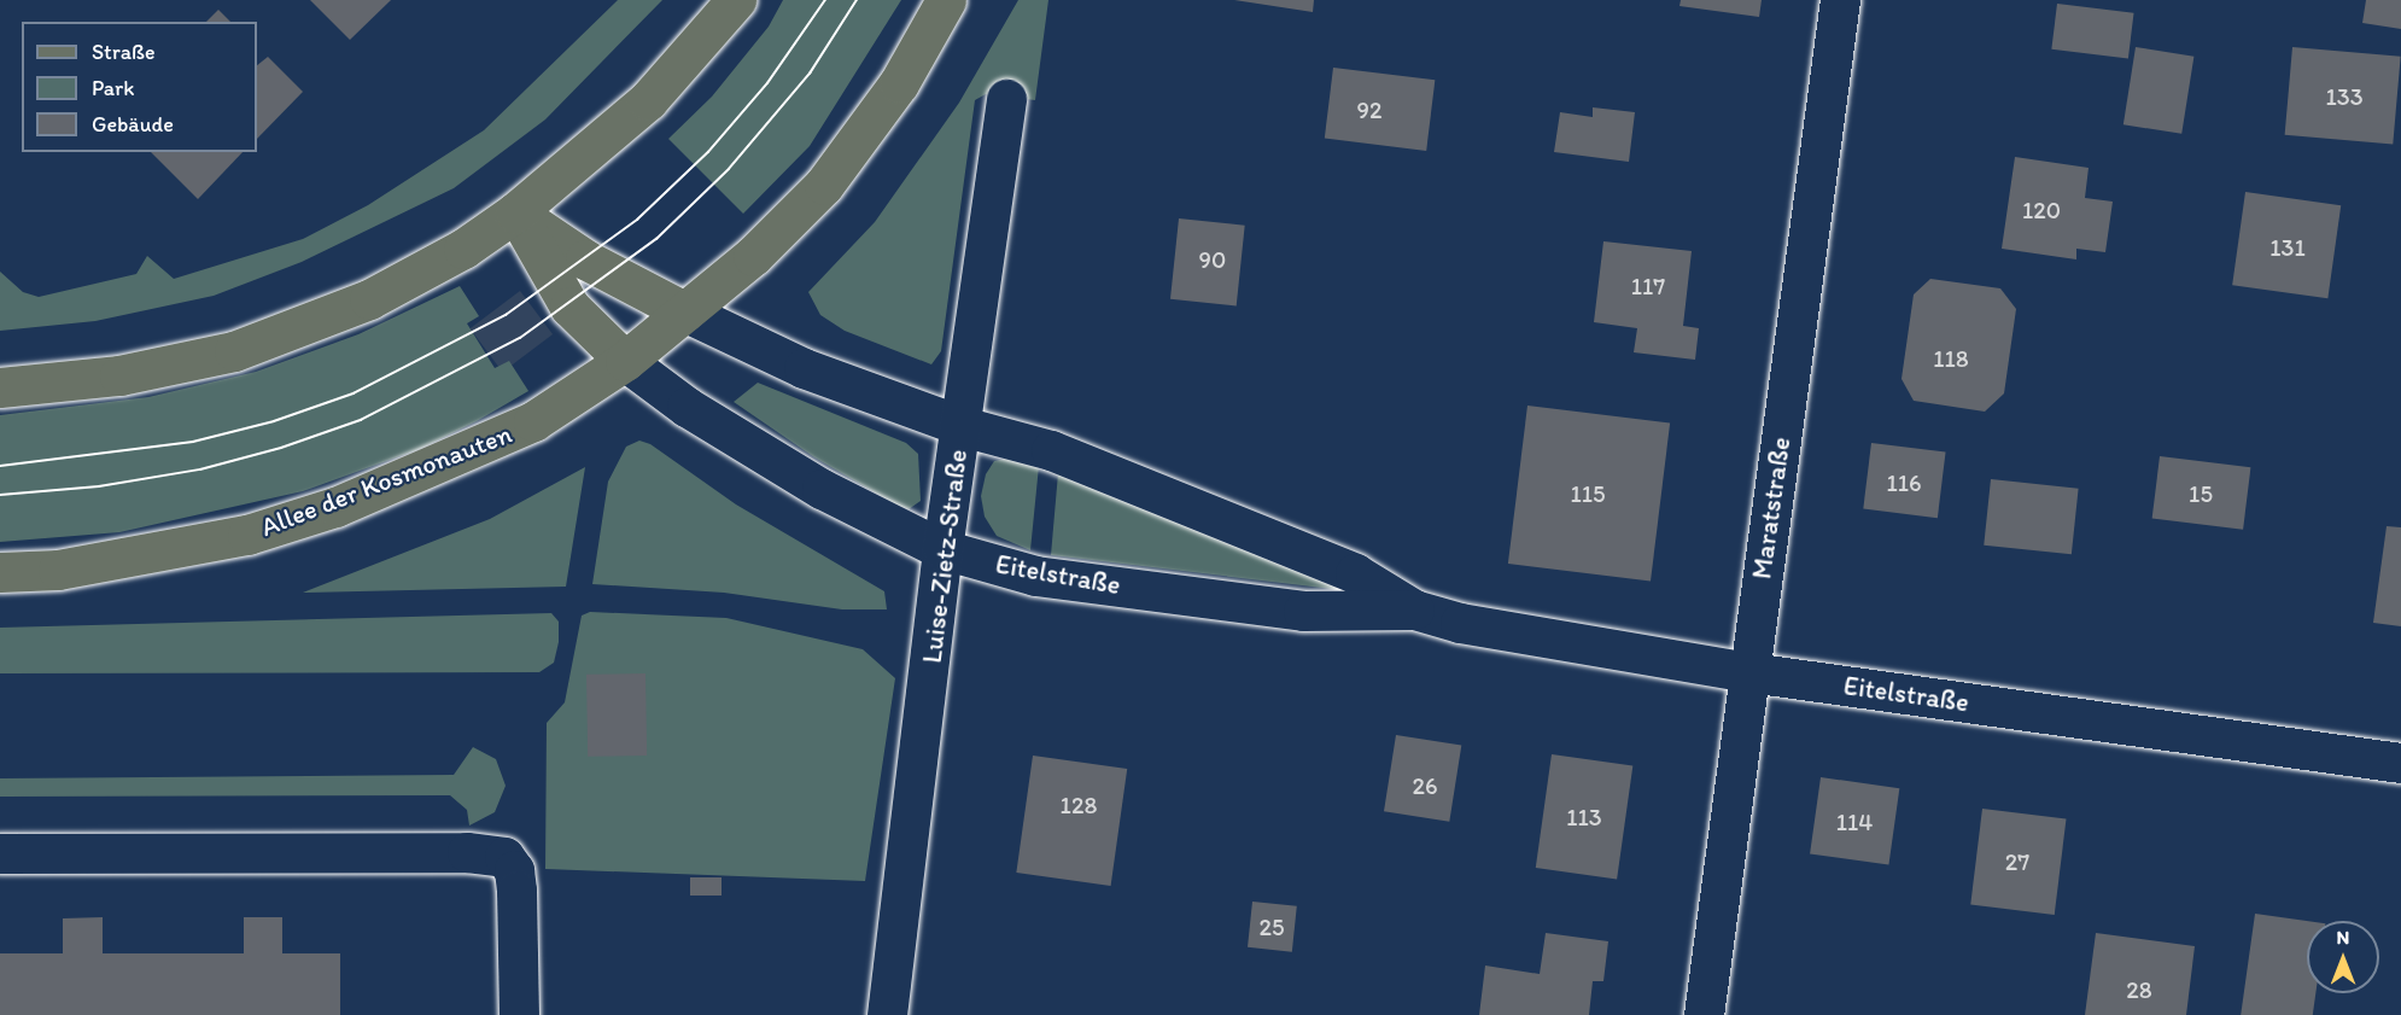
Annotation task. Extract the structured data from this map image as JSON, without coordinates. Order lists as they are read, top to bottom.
{
  "streets": {
    "main road": ["Allee der Kosmonauten"],
    "street": ["Maratstraße", "Luise-Zietz-Straße", "Eitelstraße"]
  },
  "crossings": [
    ["Allee der Kosmonauten", "Eitelstraße"],
    ["Maratstraße", "Eitelstraße"],
    ["Luise-Zietz-Straße", "Eitelstraße"]
  ],
  "house_numbers": [
    "133",
    "92",
    "120",
    "131",
    "90",
    "117",
    "118",
    "116",
    "115",
    "15",
    "26",
    "128",
    "113",
    "114",
    "27",
    "25",
    "28"
  ],
  "legend": ["Straße", "Park", "Gebäude"],
  "north": "top"
}
